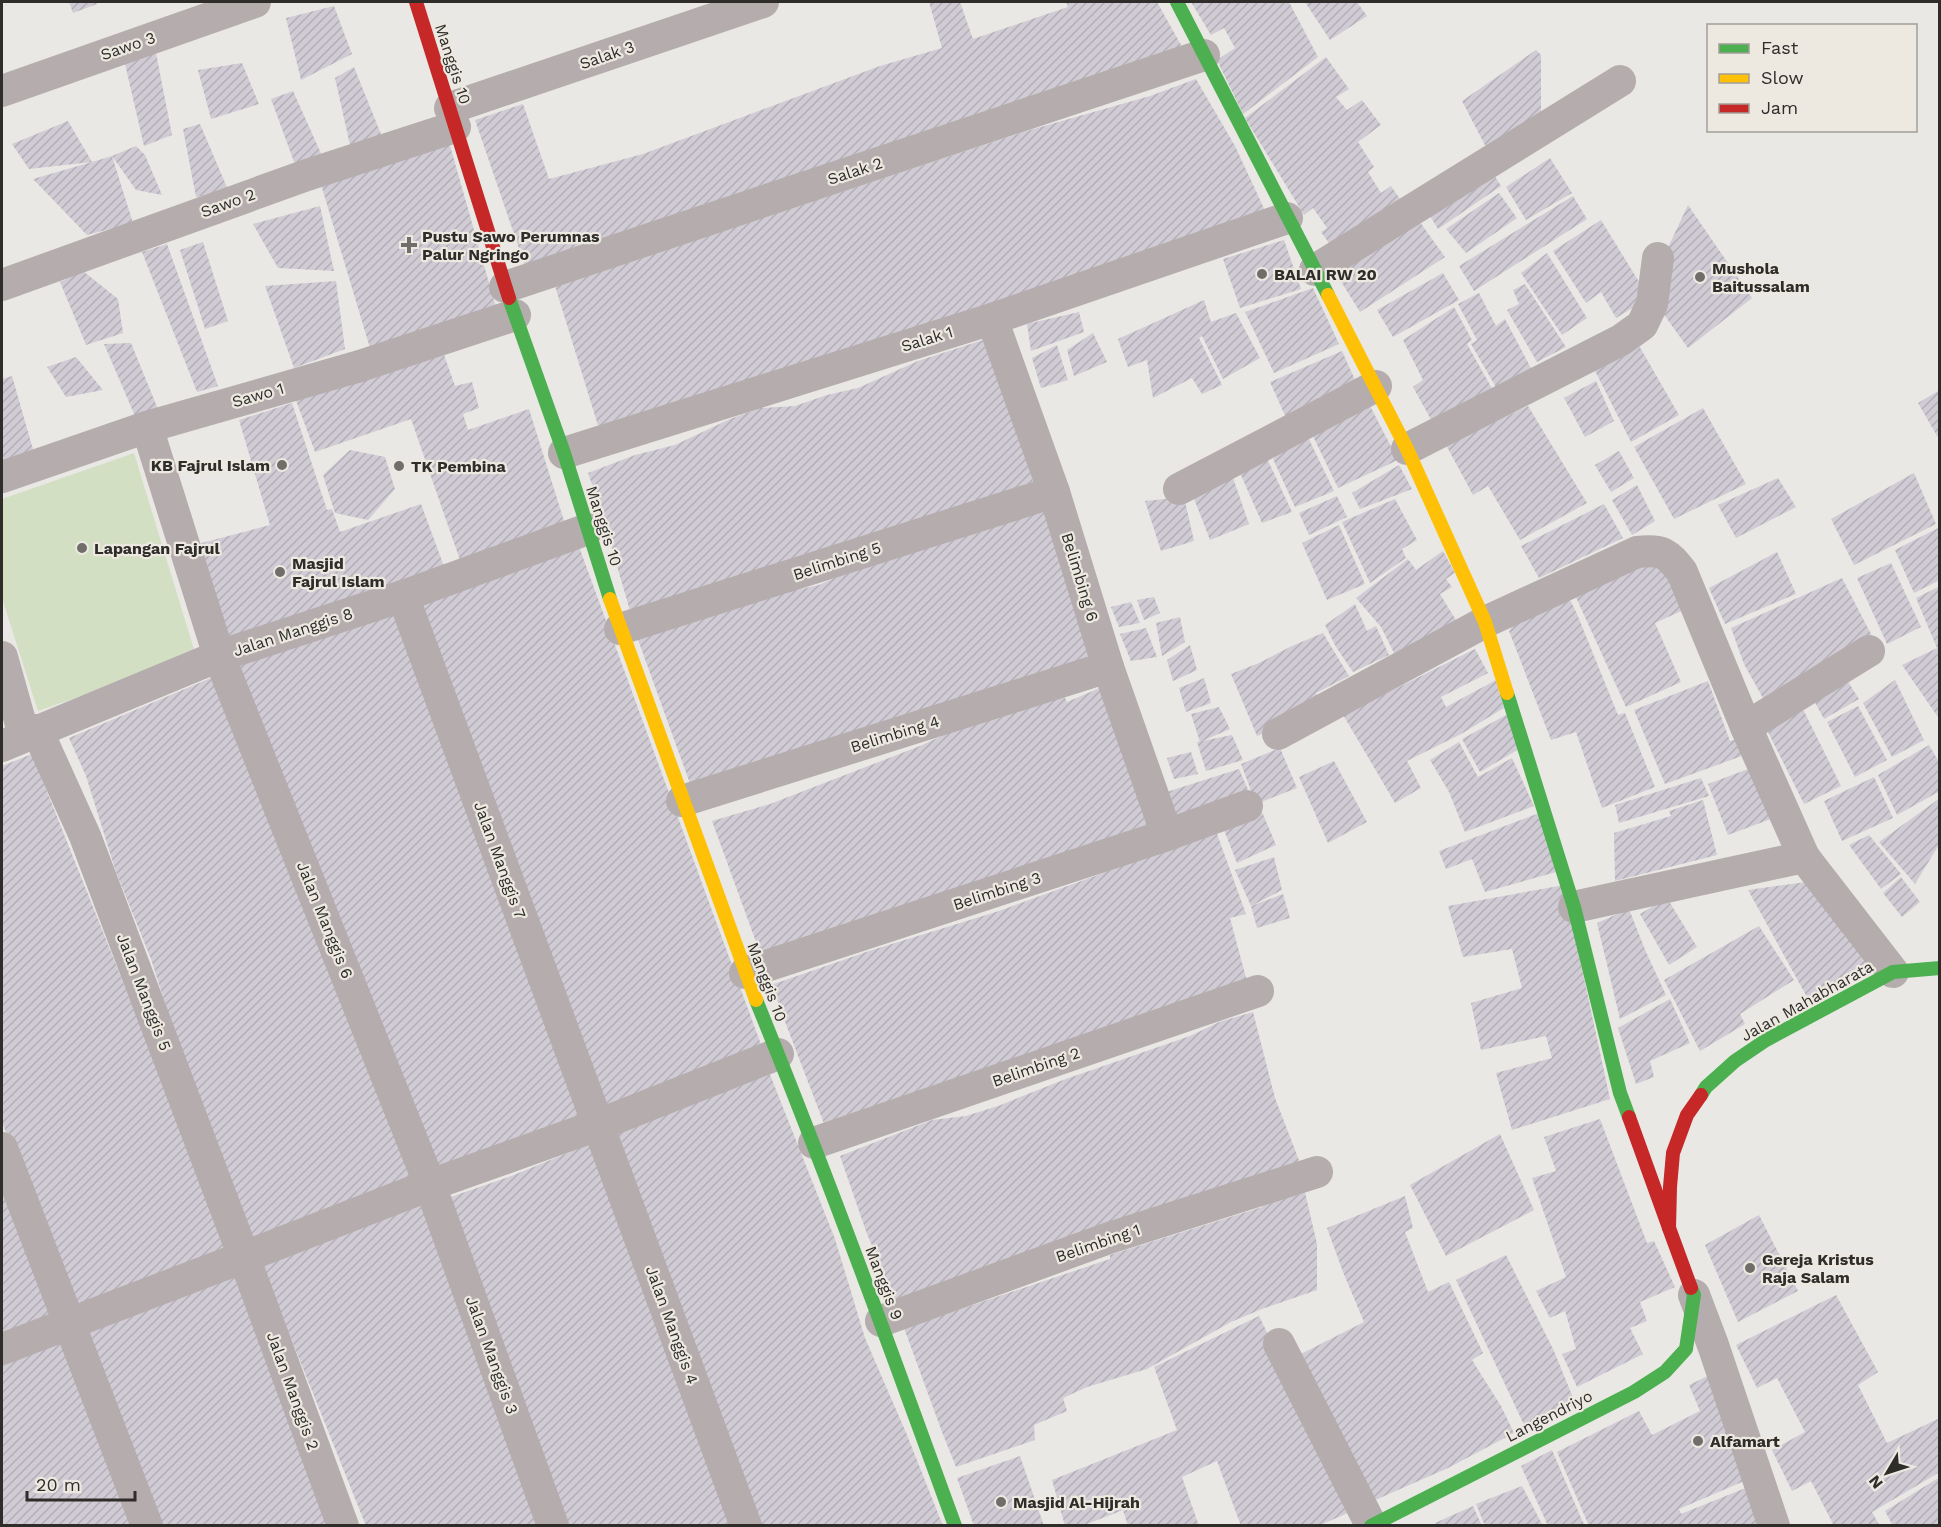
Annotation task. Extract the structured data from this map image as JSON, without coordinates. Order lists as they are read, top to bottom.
{
  "streets": {
    "street": [
      "Sawo 3",
      "Salak 3",
      "Manggis 10",
      "Salak 2",
      "Sawo 2",
      "Salak 1",
      "Sawo 1",
      "Belimbing 5",
      "Belimbing 6",
      "Jalan Manggis 8",
      "Belimbing 4",
      "Jalan Manggis 7",
      "Belimbing 3",
      "Jalan Manggis 6",
      "Jalan Manggis 5",
      "Jalan Mahabharata",
      "Belimbing 2",
      "Belimbing 1",
      "Manggis 9",
      "Jalan Manggis 4",
      "Jalan Manggis 3",
      "Jalan Manggis 2",
      "Langendriyo"
    ]
  },
  "crossings": [
    ["Salak 3", "Manggis 10"],
    ["Salak 3", "Sawo 2"],
    ["Manggis 10", "Salak 2"],
    ["Manggis 10", "Sawo 2"],
    ["Manggis 10", "Salak 1"],
    ["Manggis 10", "Sawo 1"],
    ["Manggis 10", "Belimbing 5"],
    ["Manggis 10", "Jalan Manggis 8"],
    ["Manggis 10", "Belimbing 4"],
    ["Manggis 10", "Belimbing 3"],
    ["Manggis 10", "Manggis 9"],
    ["Salak 2", "Sawo 1"],
    ["Salak 1", "Belimbing 6"],
    ["Sawo 1", "Jalan Manggis 6"],
    ["Belimbing 5", "Belimbing 6"],
    ["Belimbing 6", "Belimbing 4"],
    ["Belimbing 6", "Belimbing 3"],
    ["Jalan Manggis 8", "Jalan Manggis 7"],
    ["Jalan Manggis 8", "Jalan Manggis 6"],
    ["Jalan Manggis 8", "Jalan Manggis 5"],
    ["Jalan Manggis 7", "Jalan Manggis 4"],
    ["Jalan Manggis 6", "Jalan Manggis 3"],
    ["Jalan Manggis 5", "Jalan Manggis 2"],
    ["Jalan Mahabharata", "Langendriyo"],
    ["Belimbing 2", "Manggis 9"],
    ["Belimbing 1", "Manggis 9"]
  ],
  "places": {
    "health": ["Pustu Sawo Perumnas Palur Ngringo"],
    "other": [
      "BALAI RW 20",
      "Mushola Baitussalam",
      "KB Fajrul Islam",
      "TK Pembina",
      "Lapangan Fajrul",
      "Masjid Fajrul Islam",
      "Gereja Kristus Raja Salam",
      "Alfamart",
      "Masjid Al-Hijrah"
    ]
  },
  "legend": ["Fast", "Slow", "Jam"],
  "scale_bar": "20 m",
  "north": "bottom left"
}
